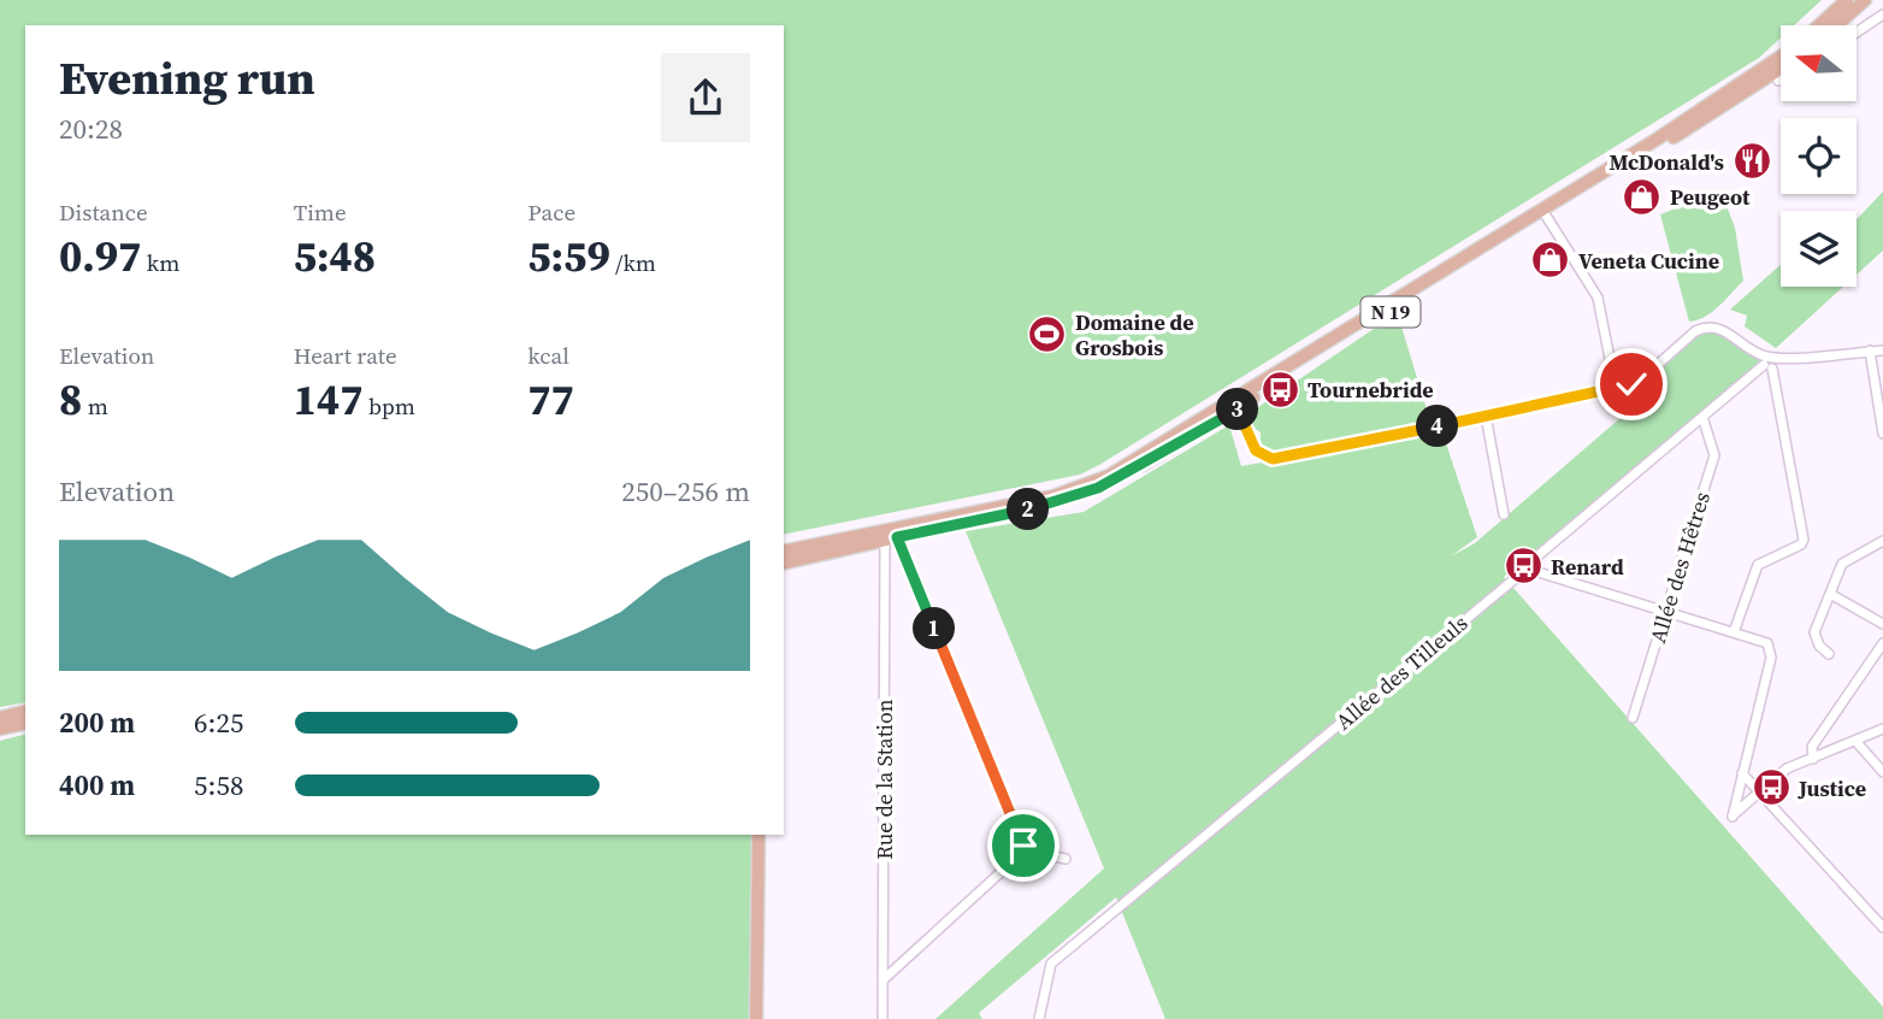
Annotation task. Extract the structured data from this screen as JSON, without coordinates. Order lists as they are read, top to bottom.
{
  "streets": {
    "main road": ["N 19"],
    "street": ["Allée des Hêtres", "Allée des Tilleuls", "Rue de la Station"]
  },
  "crossings": [
    ["N 19", "Rue de la Station"],
    ["Allée des Hêtres", "Allée des Tilleuls"]
  ],
  "places": {
    "restaurant": ["McDonald's"],
    "shop": ["Peugeot", "Veneta Cucine"],
    "sports": ["Domaine de Grosbois"],
    "bus stop": ["Tournebride", "Renard", "Justice"]
  },
  "north": "left",
  "page": {
    "heading": ["Evening run", "20:28"],
    "stats": [
      ["Distance", "0.97 km"],
      ["Time", "5:48"],
      ["Pace", "5:59 /km"],
      ["Elevation", "8 m"],
      ["Heart rate", "147 bpm"],
      ["kcal", "77"]
    ],
    "pins": [
      "3",
      "4",
      "2",
      "1"
    ],
    "chart": ["Elevation", "250–256 m"],
    "list": [
      {
        "name": "200 m",
        "note": "6:25"
      },
      {
        "name": "400 m",
        "note": "5:58"
      }
    ]
  }
}
